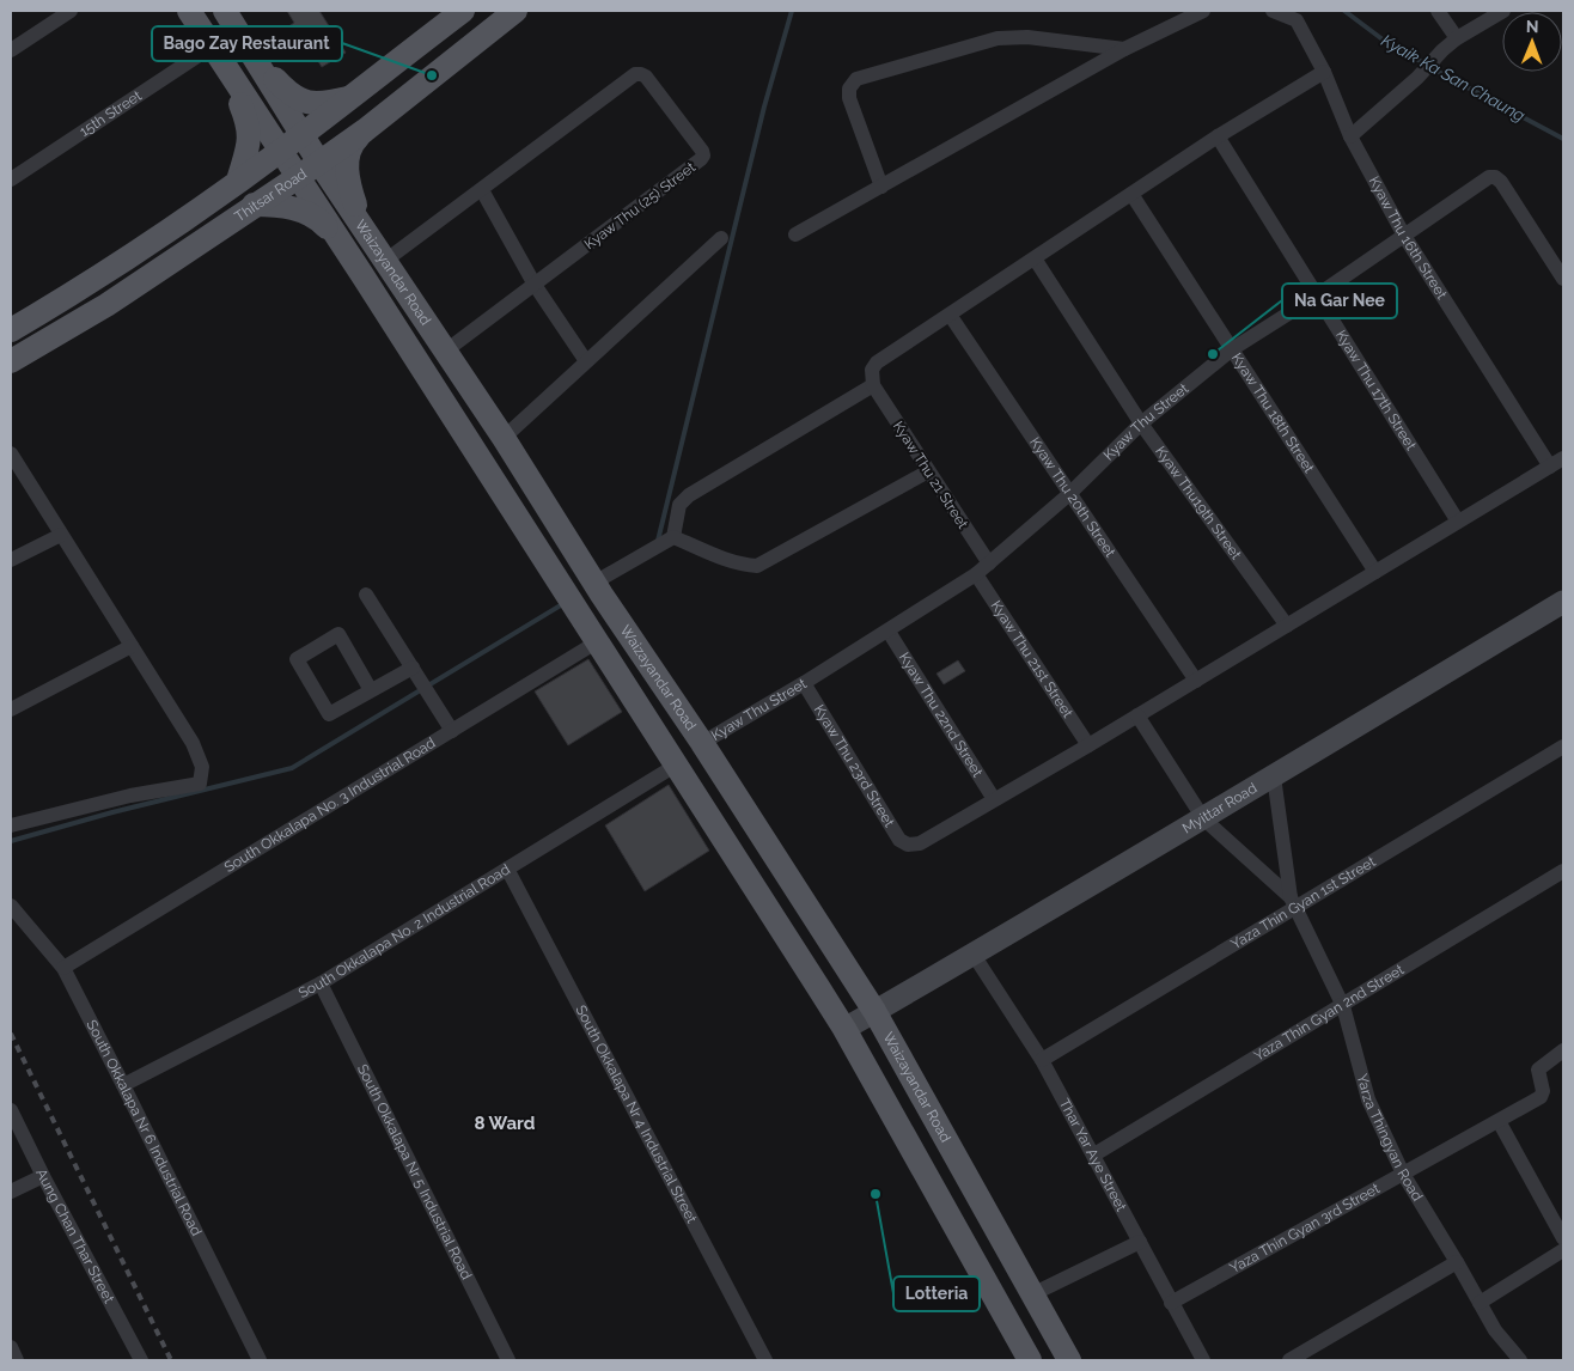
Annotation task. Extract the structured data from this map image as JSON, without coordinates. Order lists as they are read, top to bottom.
{
  "streets": {
    "main road": ["Thitsar Road", "Waizayandar Road", "Myittar Road"],
    "street": [
      "15th Street",
      "Kyaw Thu (25) Street",
      "Kyaw Thu 16th Street",
      "Kyaw Thu 17th Street",
      "Kyaw Thu 18th Street",
      "Kyaw Thu Street",
      "Kyaw Thu 21 Street",
      "Kyaw Thu 20th Street",
      "Kyaw Thu19th Street",
      "Kyaw Thu 21st Street",
      "Kyaw Thu 22nd Street",
      "Kyaw Thu 23rd Street",
      "South Okkalapa No. 3 Industrial Road",
      "Yaza Thin Gyan 1st Street",
      "South Okkalapa No. 2 Industrial Road",
      "Yaza Thin Gyan 2nd Street",
      "South Okkalapa Nr 4 Industrial Street",
      "South Okkalapa Nr 6 Industrial Road",
      "Yarza Thingyan Road",
      "Thar Yar Aye Street",
      "South Okkalapa Nr 5 Industrial Road",
      "Yaza Thin Gyan 3rd Street",
      "Aung Chan Thar Street"
    ]
  },
  "crossings": [
    ["15th Street", "Waizayandar Road"],
    ["Thitsar Road", "Waizayandar Road"],
    ["Kyaw Thu (25) Street", "Waizayandar Road"],
    ["Kyaw Thu 16th Street", "Kyaw Thu Street"],
    ["Waizayandar Road", "Kyaw Thu Street"],
    ["Waizayandar Road", "South Okkalapa No. 3 Industrial Road"],
    ["Waizayandar Road", "Myittar Road"],
    ["Waizayandar Road", "South Okkalapa No. 2 Industrial Road"],
    ["Kyaw Thu 17th Street", "Kyaw Thu Street"],
    ["Kyaw Thu 18th Street", "Kyaw Thu Street"],
    ["Kyaw Thu Street", "Kyaw Thu 21 Street"],
    ["Kyaw Thu Street", "Kyaw Thu 20th Street"],
    ["Kyaw Thu Street", "Kyaw Thu19th Street"],
    ["Kyaw Thu Street", "Kyaw Thu 21st Street"],
    ["Kyaw Thu Street", "Kyaw Thu 22nd Street"],
    ["Kyaw Thu Street", "Kyaw Thu 23rd Street"],
    ["Kyaw Thu 22nd Street", "Kyaw Thu 23rd Street"],
    ["South Okkalapa No. 3 Industrial Road", "South Okkalapa Nr 6 Industrial Road"],
    ["Myittar Road", "Thar Yar Aye Street"],
    ["Yaza Thin Gyan 1st Street", "Yarza Thingyan Road"],
    ["Yaza Thin Gyan 1st Street", "Thar Yar Aye Street"],
    ["South Okkalapa No. 2 Industrial Road", "South Okkalapa Nr 4 Industrial Street"],
    ["South Okkalapa No. 2 Industrial Road", "South Okkalapa Nr 6 Industrial Road"],
    ["South Okkalapa No. 2 Industrial Road", "South Okkalapa Nr 5 Industrial Road"],
    ["Yaza Thin Gyan 2nd Street", "Yarza Thingyan Road"],
    ["Yaza Thin Gyan 2nd Street", "Thar Yar Aye Street"],
    ["Yarza Thingyan Road", "Yaza Thin Gyan 3rd Street"],
    ["Thar Yar Aye Street", "Yaza Thin Gyan 3rd Street"]
  ],
  "districts": ["8 Ward"],
  "water": ["Kyaik Ka San Chaung"],
  "places": ["Bago Zay Restaurant", "Na Gar Nee", "Lotteria"],
  "north": "top"
}
